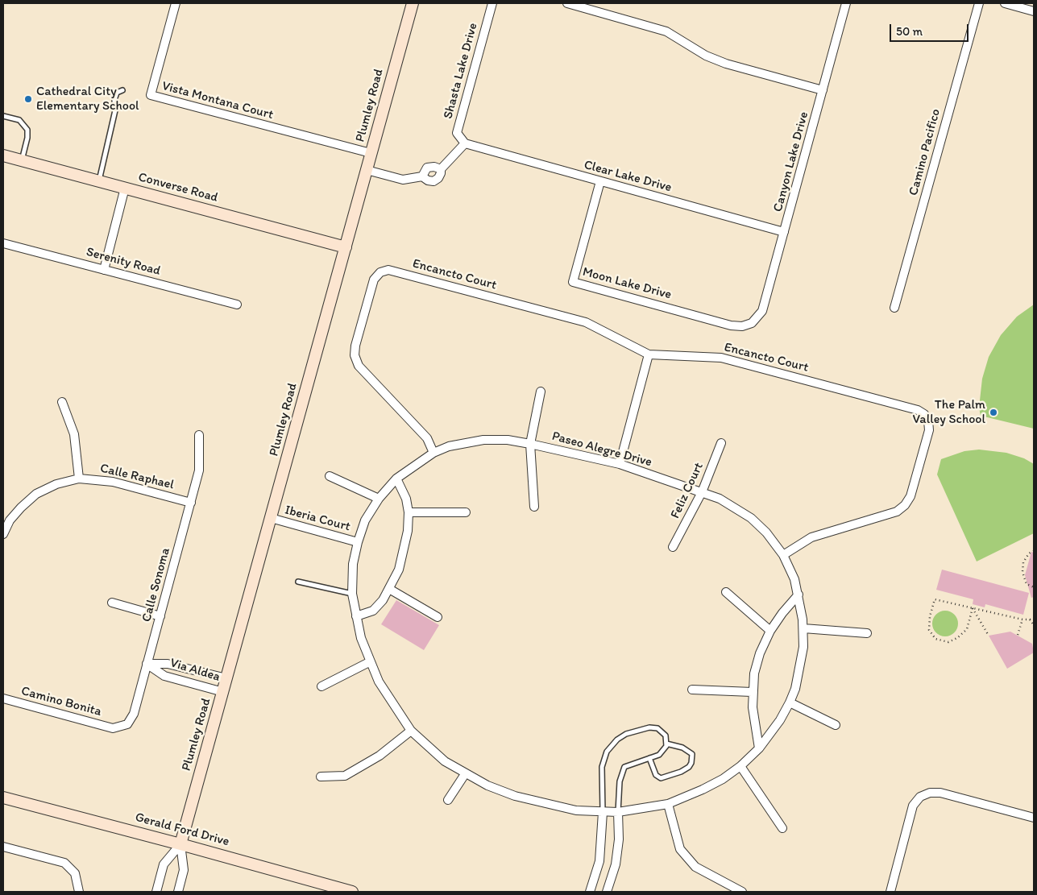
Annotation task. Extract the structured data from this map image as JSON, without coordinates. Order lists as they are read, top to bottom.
{
  "streets": {
    "street": [
      "Shasta Lake Drive",
      "Vista Montana Court",
      "Plumley Road",
      "Camino Pacifico",
      "Canyon Lake Drive",
      "Clear Lake Drive",
      "Converse Road",
      "Serenity Road",
      "Encancto Court",
      "Moon Lake Drive",
      "Paseo Alegre Drive",
      "Calle Raphael",
      "Feliz Court",
      "Iberia Court",
      "Calle Sonoma",
      "Via Aldea",
      "Camino Bonita",
      "Gerald Ford Drive"
    ]
  },
  "crossings": [
    ["Shasta Lake Drive", "Clear Lake Drive"],
    ["Vista Montana Court", "Plumley Road"],
    ["Plumley Road", "Converse Road"],
    ["Plumley Road", "Iberia Court"],
    ["Plumley Road", "Via Aldea"],
    ["Plumley Road", "Gerald Ford Drive"],
    ["Canyon Lake Drive", "Clear Lake Drive"],
    ["Canyon Lake Drive", "Moon Lake Drive"],
    ["Clear Lake Drive", "Moon Lake Drive"],
    ["Encancto Court", "Paseo Alegre Drive"],
    ["Paseo Alegre Drive", "Feliz Court"],
    ["Paseo Alegre Drive", "Iberia Court"],
    ["Calle Raphael", "Calle Sonoma"],
    ["Calle Sonoma", "Via Aldea"],
    ["Calle Sonoma", "Camino Bonita"]
  ],
  "places": ["Cathedral City Elementary School", "The Palm Valley School"],
  "scale_bar": "50 m"
}
